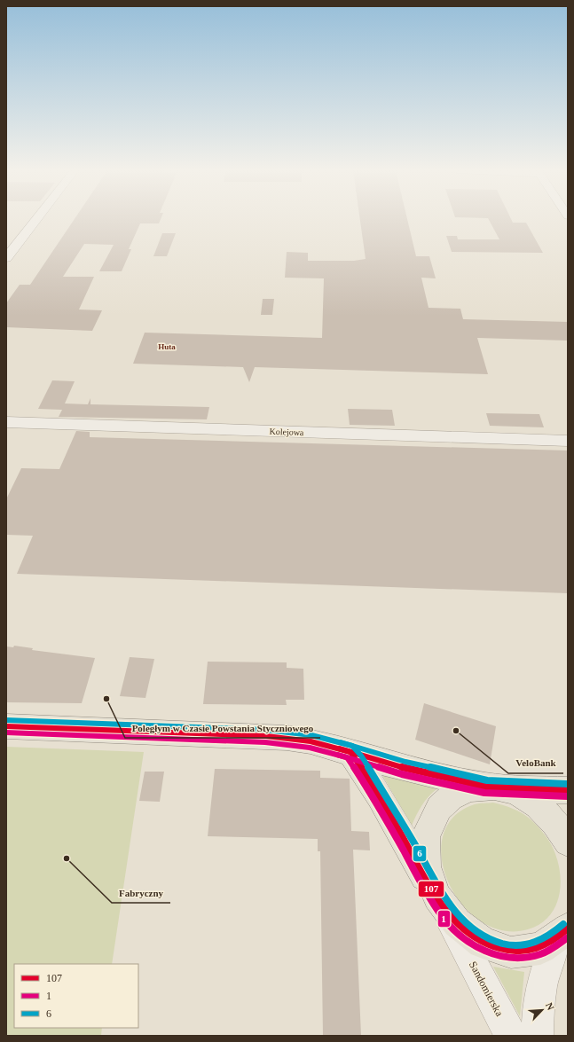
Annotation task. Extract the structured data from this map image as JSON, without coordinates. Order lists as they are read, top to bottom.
{
  "streets": {
    "street": ["Kolejowa", "Sandomierska"]
  },
  "districts": ["Huta"],
  "places": ["Poległym w Czasie Powstania Styczniowego", "VeloBank", "Fabryczny"],
  "lines": ["transit line 6", "transit line 107", "transit line 1"],
  "legend": ["107", "1", "6"],
  "north": "top right"
}
